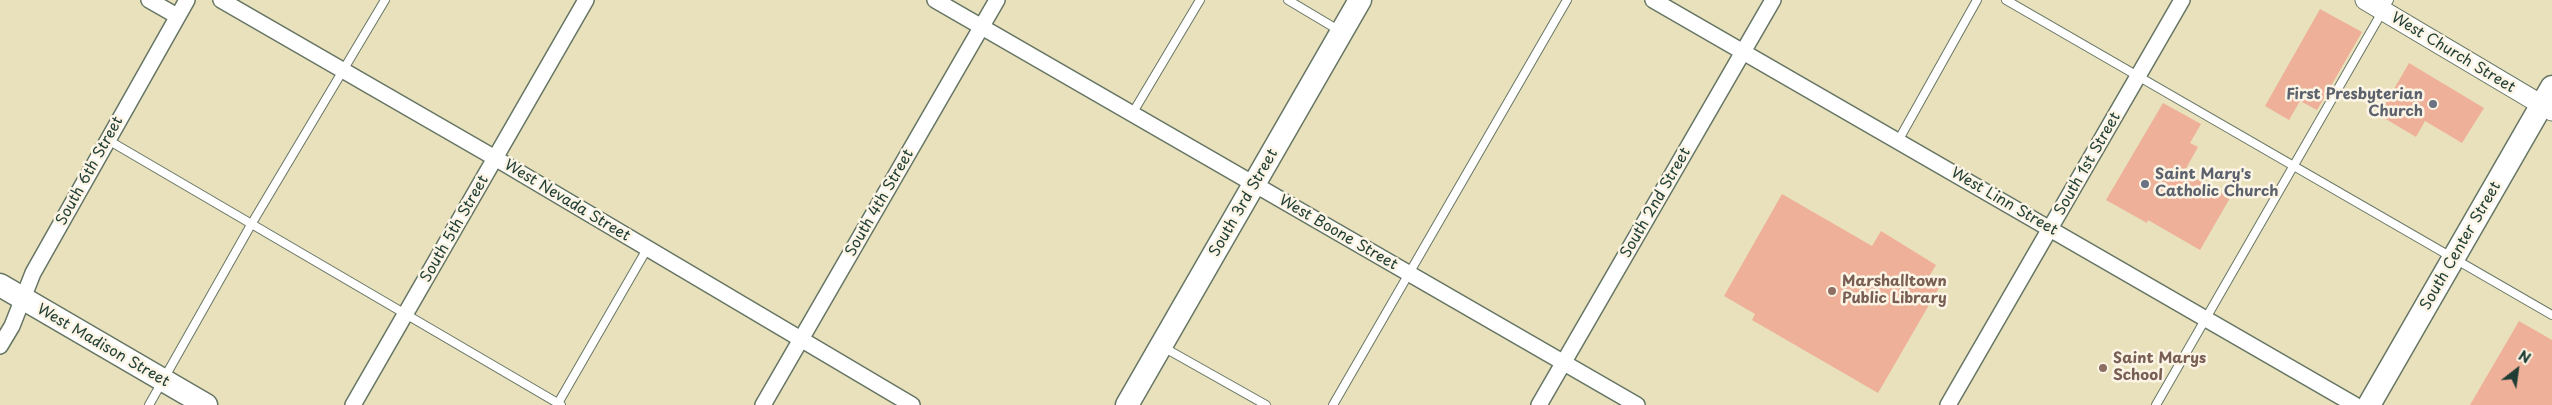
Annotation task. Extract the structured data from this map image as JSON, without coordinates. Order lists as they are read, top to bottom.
{
  "streets": {
    "main road": ["South 3rd Street", "South Center Street", "West Madison Street"],
    "street": [
      "West Church Street",
      "South 1st Street",
      "South 6th Street",
      "West Nevada Street",
      "West Linn Street",
      "South 4th Street",
      "South 2nd Street",
      "South 5th Street",
      "West Boone Street"
    ]
  },
  "crossings": [
    ["West Church Street", "South Center Street"],
    ["South 1st Street", "West Linn Street"],
    ["South 6th Street", "West Madison Street"],
    ["West Nevada Street", "South 4th Street"],
    ["West Nevada Street", "South 5th Street"],
    ["West Linn Street", "South 2nd Street"],
    ["South 4th Street", "West Boone Street"],
    ["South 3rd Street", "West Boone Street"],
    ["South 2nd Street", "West Boone Street"]
  ],
  "places": [
    "First Presbyterian Church",
    "Saint Mary's Catholic Church",
    "Marshalltown Public Library",
    "Saint Marys School"
  ],
  "north": "top right"
}
